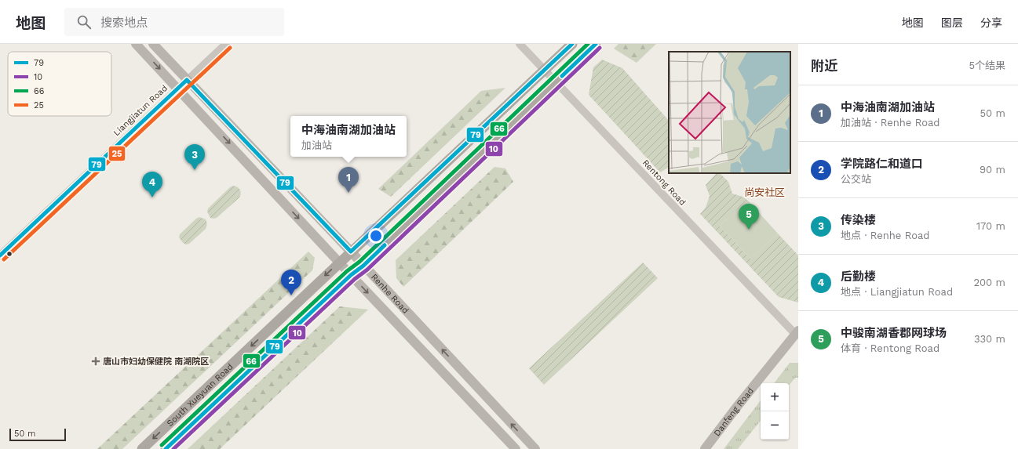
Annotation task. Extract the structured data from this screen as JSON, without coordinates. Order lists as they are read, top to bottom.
{
  "streets": {
    "main road": ["Renhe Road", "South Xueyuan Road", "Danfeng Road"],
    "street": ["Liangjiatun Road", "Rentong Road"]
  },
  "crossings": [
    ["Liangjiatun Road", "Renhe Road"],
    ["Rentong Road", "South Xueyuan Road"],
    ["Rentong Road", "Danfeng Road"],
    ["Renhe Road", "South Xueyuan Road"]
  ],
  "districts": ["尚安社区"],
  "places": {
    "health": ["唐山市妇幼保健院 南湖院区"]
  },
  "lines": [
    "transit line 79",
    "transit line 66",
    "transit line 10",
    "transit line 25"
  ],
  "legend": [
    "79",
    "10",
    "66",
    "25"
  ],
  "scale_bar": "50 m",
  "page": {
    "header": "地图",
    "search": "搜索地点",
    "nav": ["地图", "图层", "分享"],
    "heading": ["附近", "5个结果"],
    "list": [
      {
        "mark": "1",
        "name": "中海油南湖加油站",
        "note": "加油站 · Renhe Road",
        "value": "50 m"
      },
      {
        "mark": "2",
        "name": "学院路仁和道口",
        "note": "公交站",
        "value": "90 m"
      },
      {
        "mark": "3",
        "name": "传染楼",
        "note": "地点 · Renhe Road",
        "value": "170 m"
      },
      {
        "mark": "4",
        "name": "后勤楼",
        "note": "地点 · Liangjiatun Road",
        "value": "200 m"
      },
      {
        "mark": "5",
        "name": "中骏南湖香郡网球场",
        "note": "体育 · Rentong Road",
        "value": "330 m"
      }
    ],
    "popup": ["中海油南湖加油站", "加油站"],
    "pins": [
      "3",
      "1",
      "4",
      "5",
      "2"
    ],
    "map_buttons": ["+", "−"],
    "scale": "50 m"
  }
}
